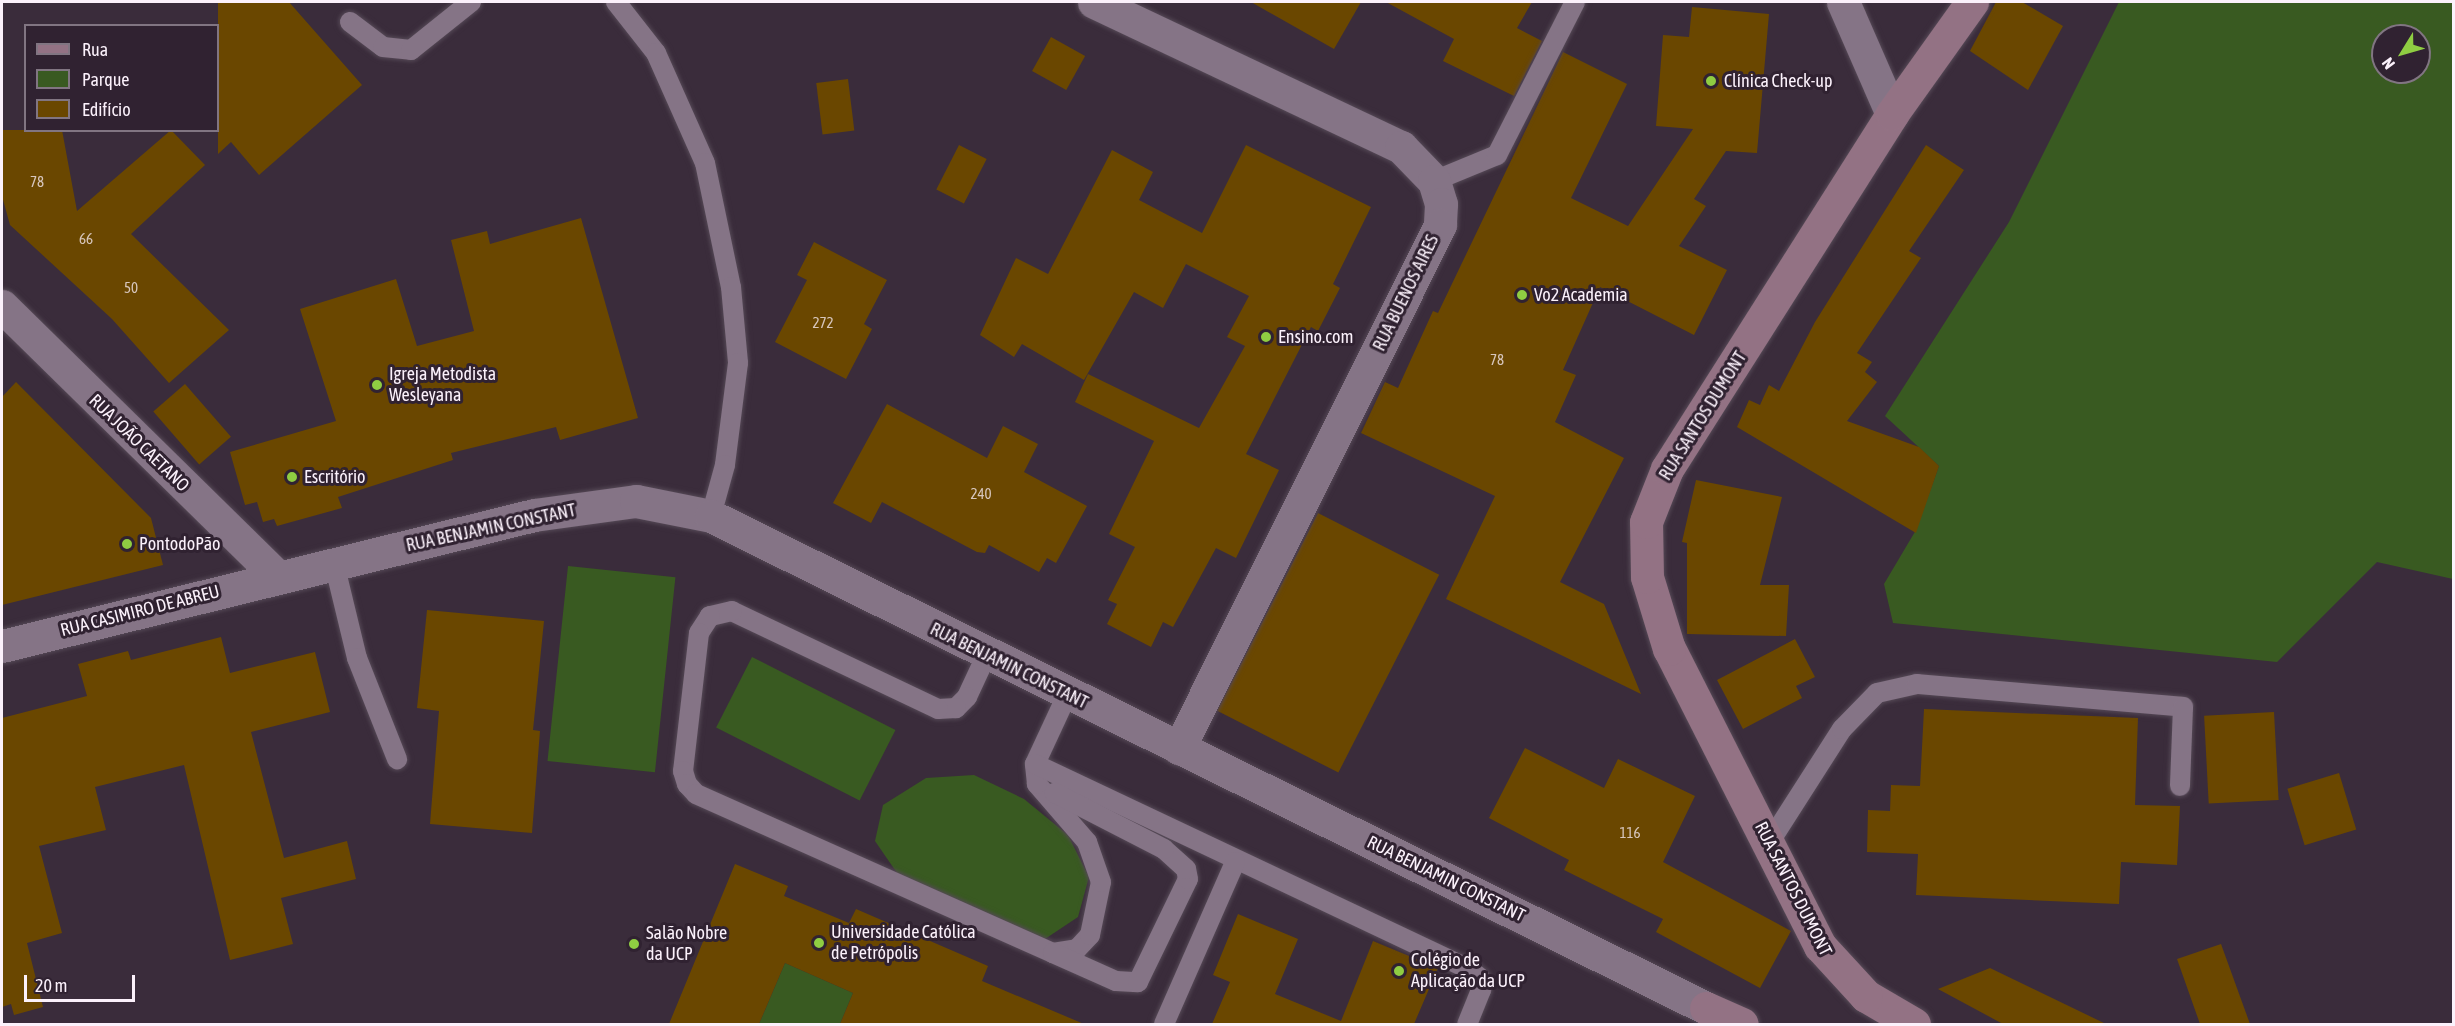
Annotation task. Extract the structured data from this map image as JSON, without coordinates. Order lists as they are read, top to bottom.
{
  "streets": {
    "main road": ["RUA SANTOS DUMONT"],
    "street": [
      "RUA BUENOS AIRES",
      "RUA JOÃO CAETANO",
      "RUA BENJAMIN CONSTANT",
      "RUA CASIMIRO DE ABREU"
    ]
  },
  "crossings": [
    ["RUA BUENOS AIRES", "RUA BENJAMIN CONSTANT"],
    ["RUA JOÃO CAETANO", "RUA BENJAMIN CONSTANT"],
    ["RUA JOÃO CAETANO", "RUA CASIMIRO DE ABREU"],
    ["RUA BENJAMIN CONSTANT", "RUA CASIMIRO DE ABREU"]
  ],
  "places": [
    "Clínica Check-up",
    "Vo2 Academia",
    "Ensino.com",
    "Igreja Metodista Wesleyana",
    "Escritório",
    "PontodoPão",
    "Universidade Católica de Petrópolis",
    "Salão Nobre da UCP",
    "Colégio de Aplicação da UCP"
  ],
  "house_numbers": [
    "78",
    "66",
    "50",
    "272",
    "78",
    "240",
    "116"
  ],
  "legend": ["Rua", "Parque", "Edifício"],
  "scale_bar": "20 m",
  "north": "bottom left"
}
